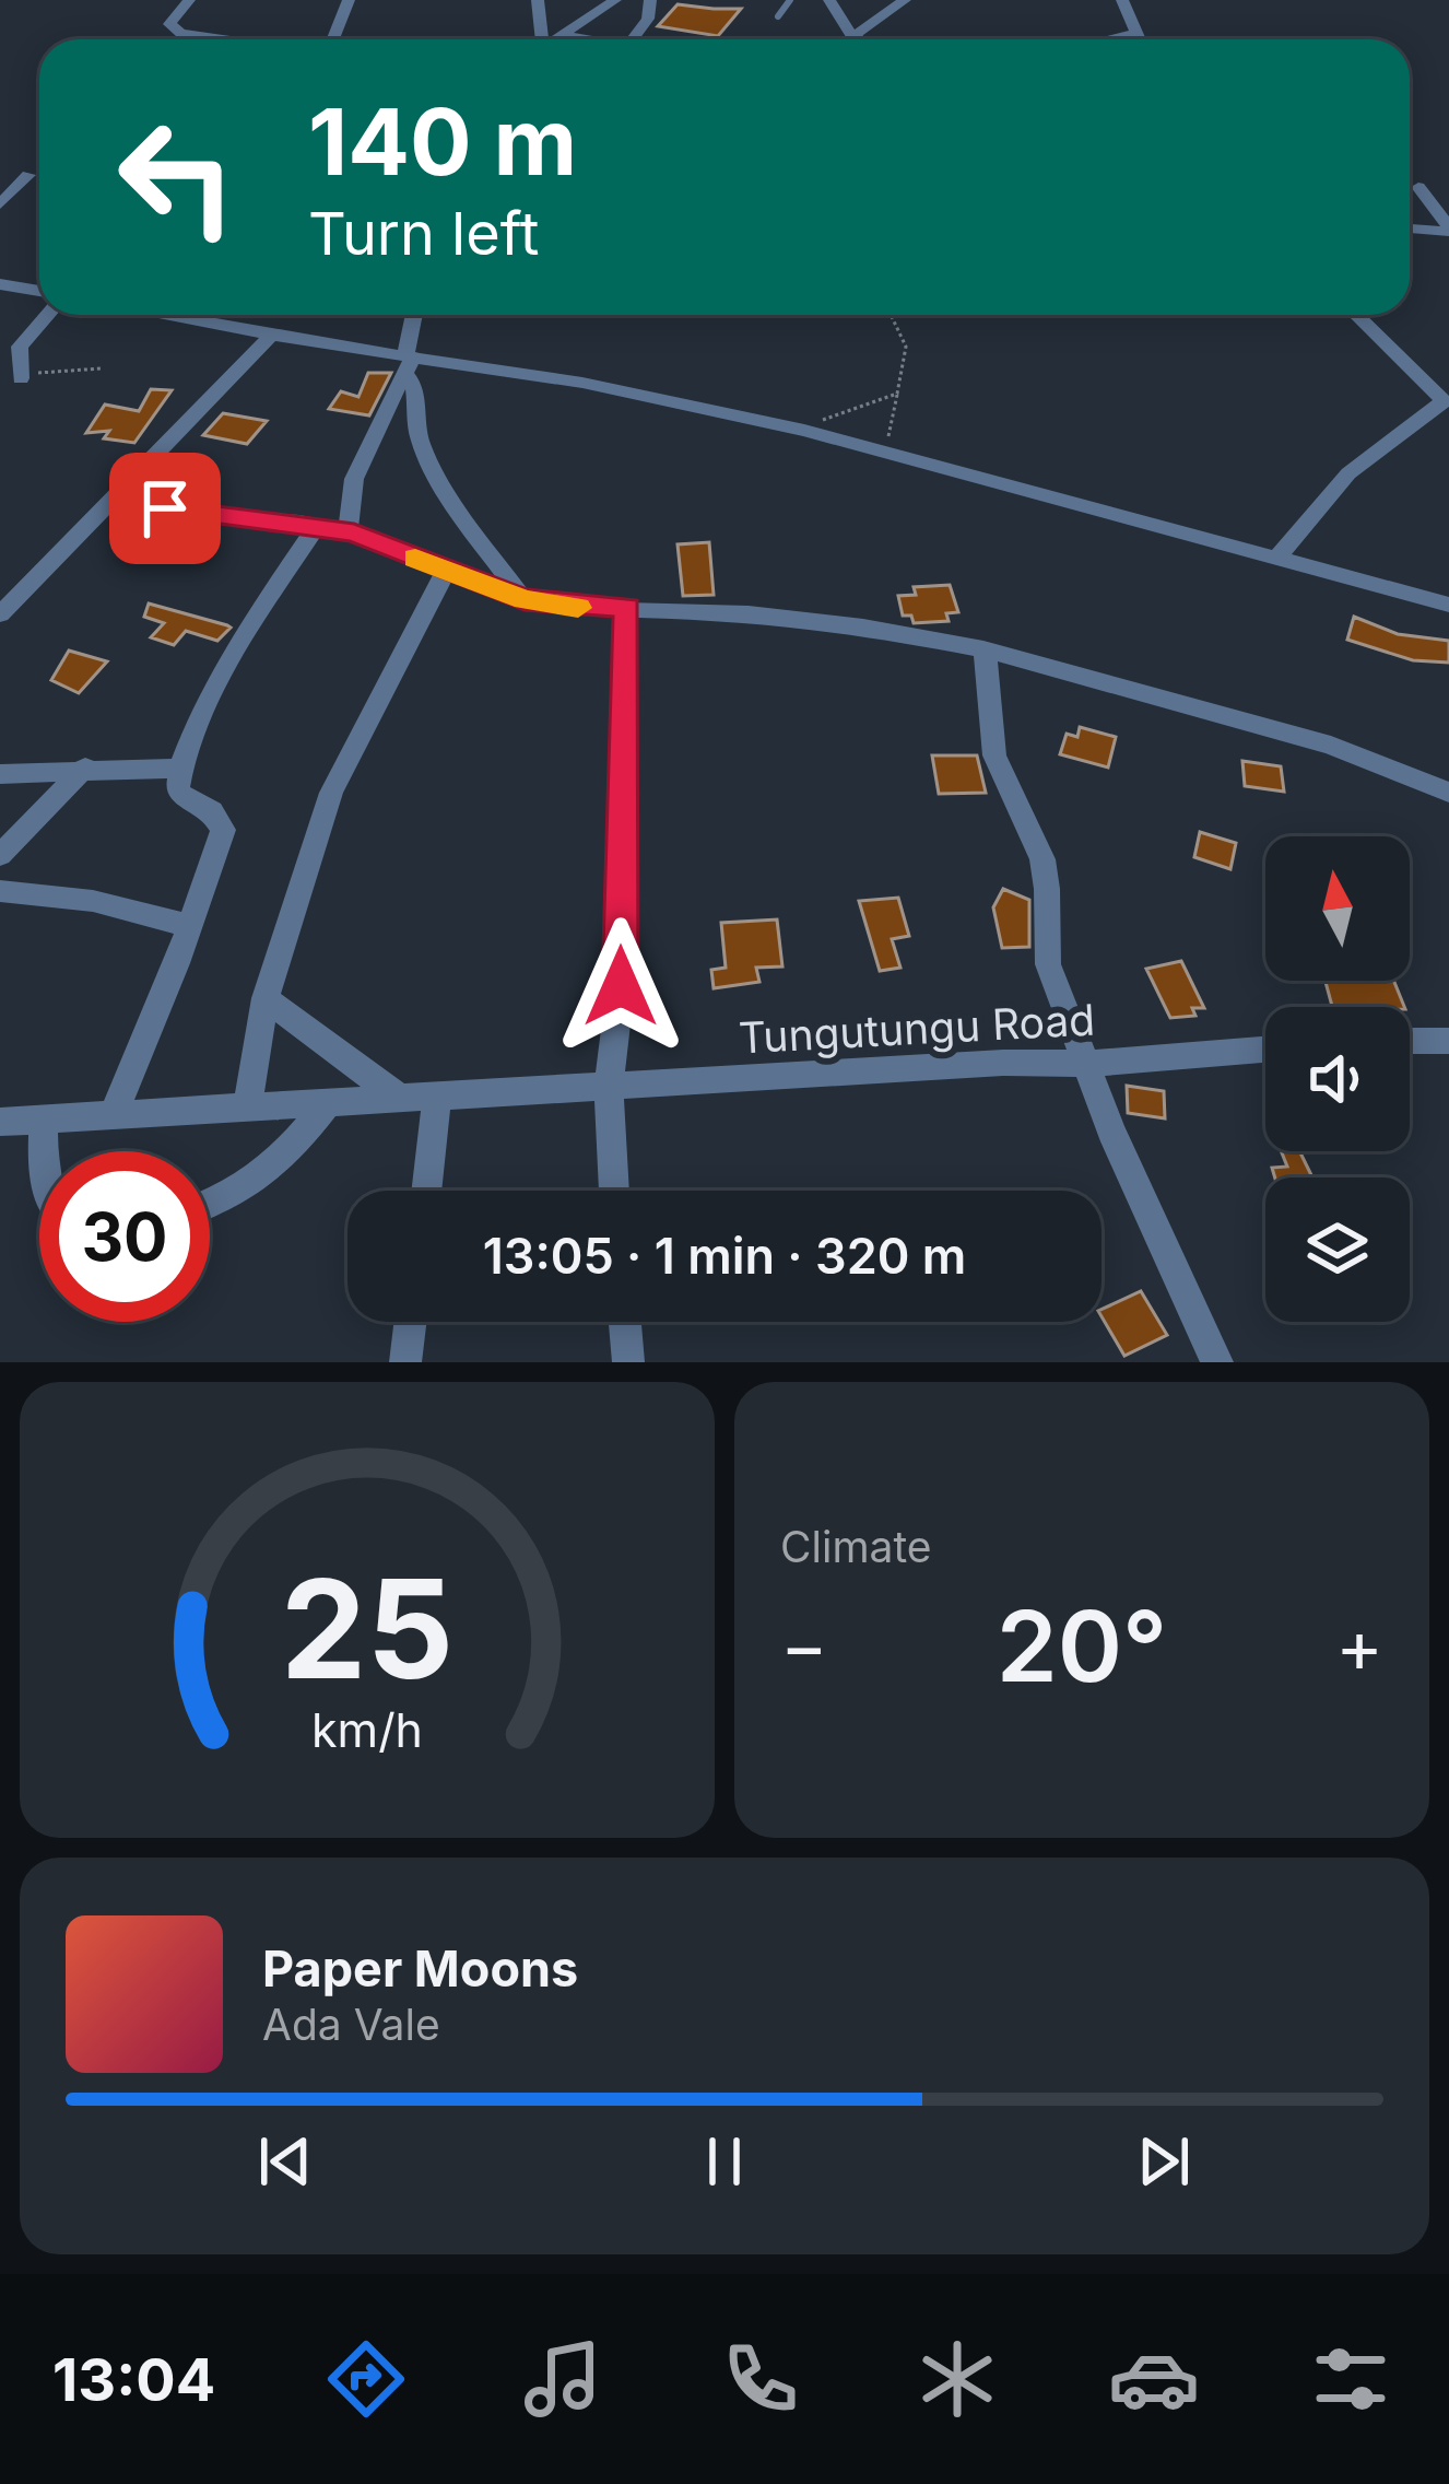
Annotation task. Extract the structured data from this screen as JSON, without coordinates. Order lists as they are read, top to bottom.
{
  "streets": {
    "street": ["Tungutungu Road"]
  },
  "north": "top",
  "page": {
    "turn": ["140 m", "Turn left"],
    "limit": "30",
    "trip": "13:05 · 1 min · 320 m",
    "tile": "Climate",
    "heat": ["−", "20°", "+"],
    "song": ["Paper Moons", "Ada Vale"],
    "tabs": "13:04",
    "gauge": ["25", "km/h"]
  }
}
